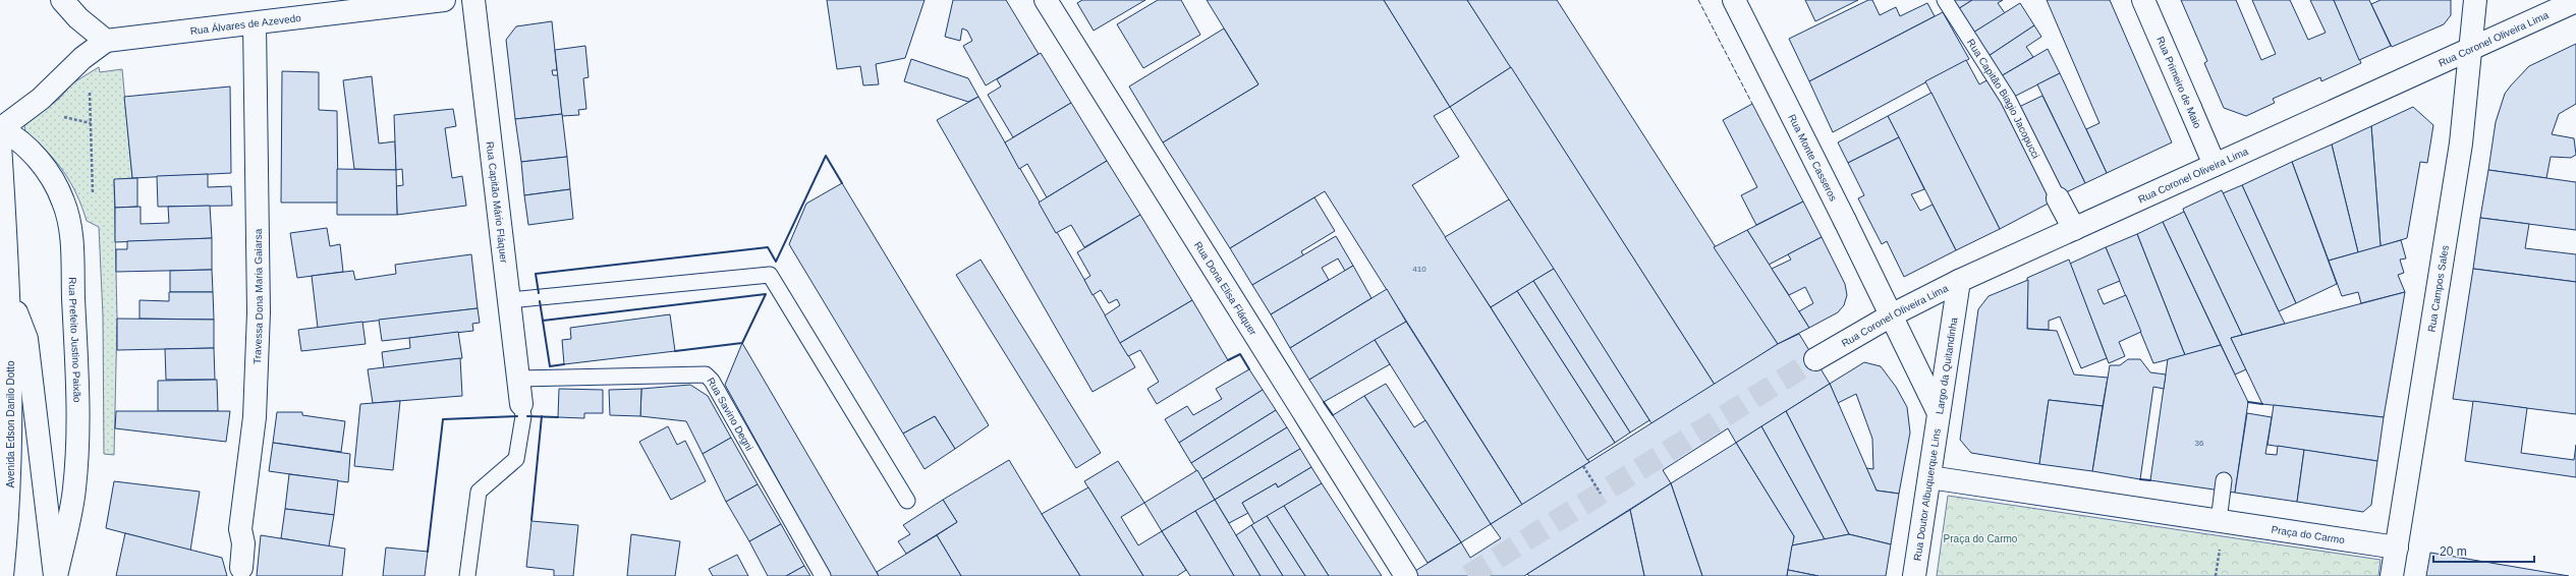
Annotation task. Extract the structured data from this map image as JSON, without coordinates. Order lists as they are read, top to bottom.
{
  "streets": {
    "main road": [
      "Rua Álvares de Azevedo",
      "Rua Coronel Oliveira Lima",
      "Rua Primeiro de Maio",
      "Rua Monte Casseros",
      "Rua Capitão Mário Fláquer",
      "Rua Dona Elisa Fláquer",
      "Rua Campos Sales",
      "Travessa Dona Maria Gaiarsa",
      "Rua Prefeito Justino Paixão",
      "Largo da Quitandinha",
      "Avenida Edson Danilo Dotto",
      "Rua Doutor Albuquerque Lins",
      "Praça do Carmo"
    ],
    "lane": ["Rua Capitão Biagio Jacopucci", "Rua Savino Degni"]
  },
  "crossings": [
    ["Rua Álvares de Azevedo", "Travessa Dona Maria Gaiarsa"],
    ["Rua Coronel Oliveira Lima", "Rua Primeiro de Maio"],
    ["Rua Coronel Oliveira Lima", "Rua Monte Casseros"],
    ["Rua Coronel Oliveira Lima", "Rua Campos Sales"],
    ["Rua Coronel Oliveira Lima", "Largo da Quitandinha"],
    ["Rua Monte Casseros", "Largo da Quitandinha"],
    ["Rua Capitão Mário Fláquer", "Rua Savino Degni"],
    ["Rua Campos Sales", "Praça do Carmo"],
    ["Largo da Quitandinha", "Rua Doutor Albuquerque Lins"],
    ["Rua Doutor Albuquerque Lins", "Praça do Carmo"]
  ],
  "parks": ["Praça do Carmo"],
  "house_numbers": ["410", "36"],
  "scale_bar": "20 m"
}
